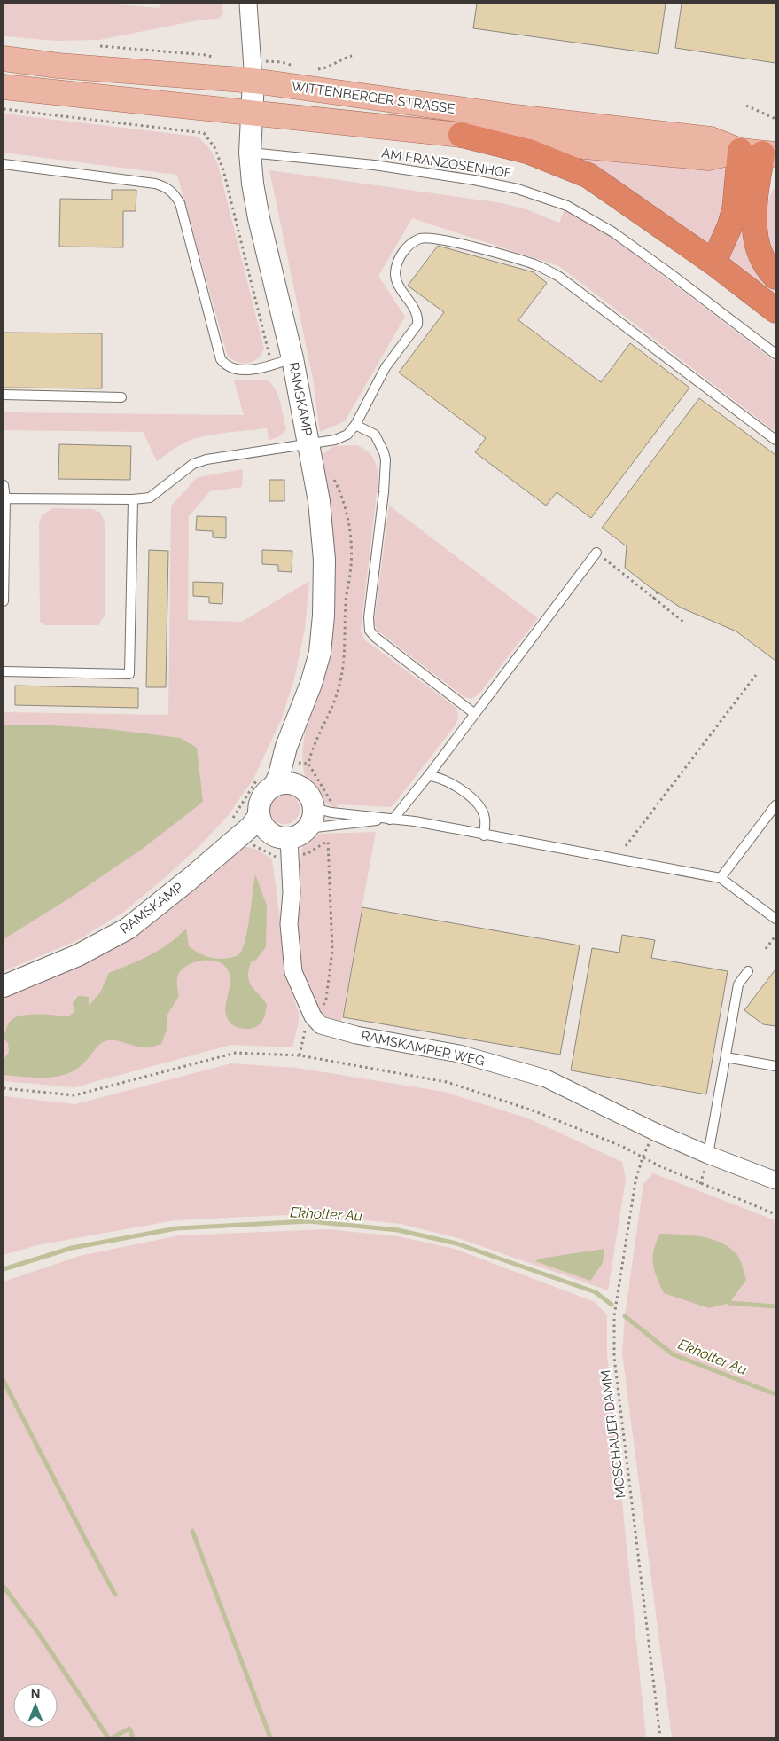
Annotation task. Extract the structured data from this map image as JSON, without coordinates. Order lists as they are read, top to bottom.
{
  "streets": {
    "main road": ["WITTENBERGER STRASSE"],
    "street": ["RAMSKAMP", "RAMSKAMPER WEG"],
    "lane": ["AM FRANZOSENHOF"],
    "path": ["MOSCHAUER DAMM"]
  },
  "crossings": [
    ["WITTENBERGER STRASSE", "RAMSKAMP"],
    ["AM FRANZOSENHOF", "RAMSKAMP"],
    ["RAMSKAMPER WEG", "MOSCHAUER DAMM"]
  ],
  "water": ["Ekholter Au"],
  "north": "top"
}
